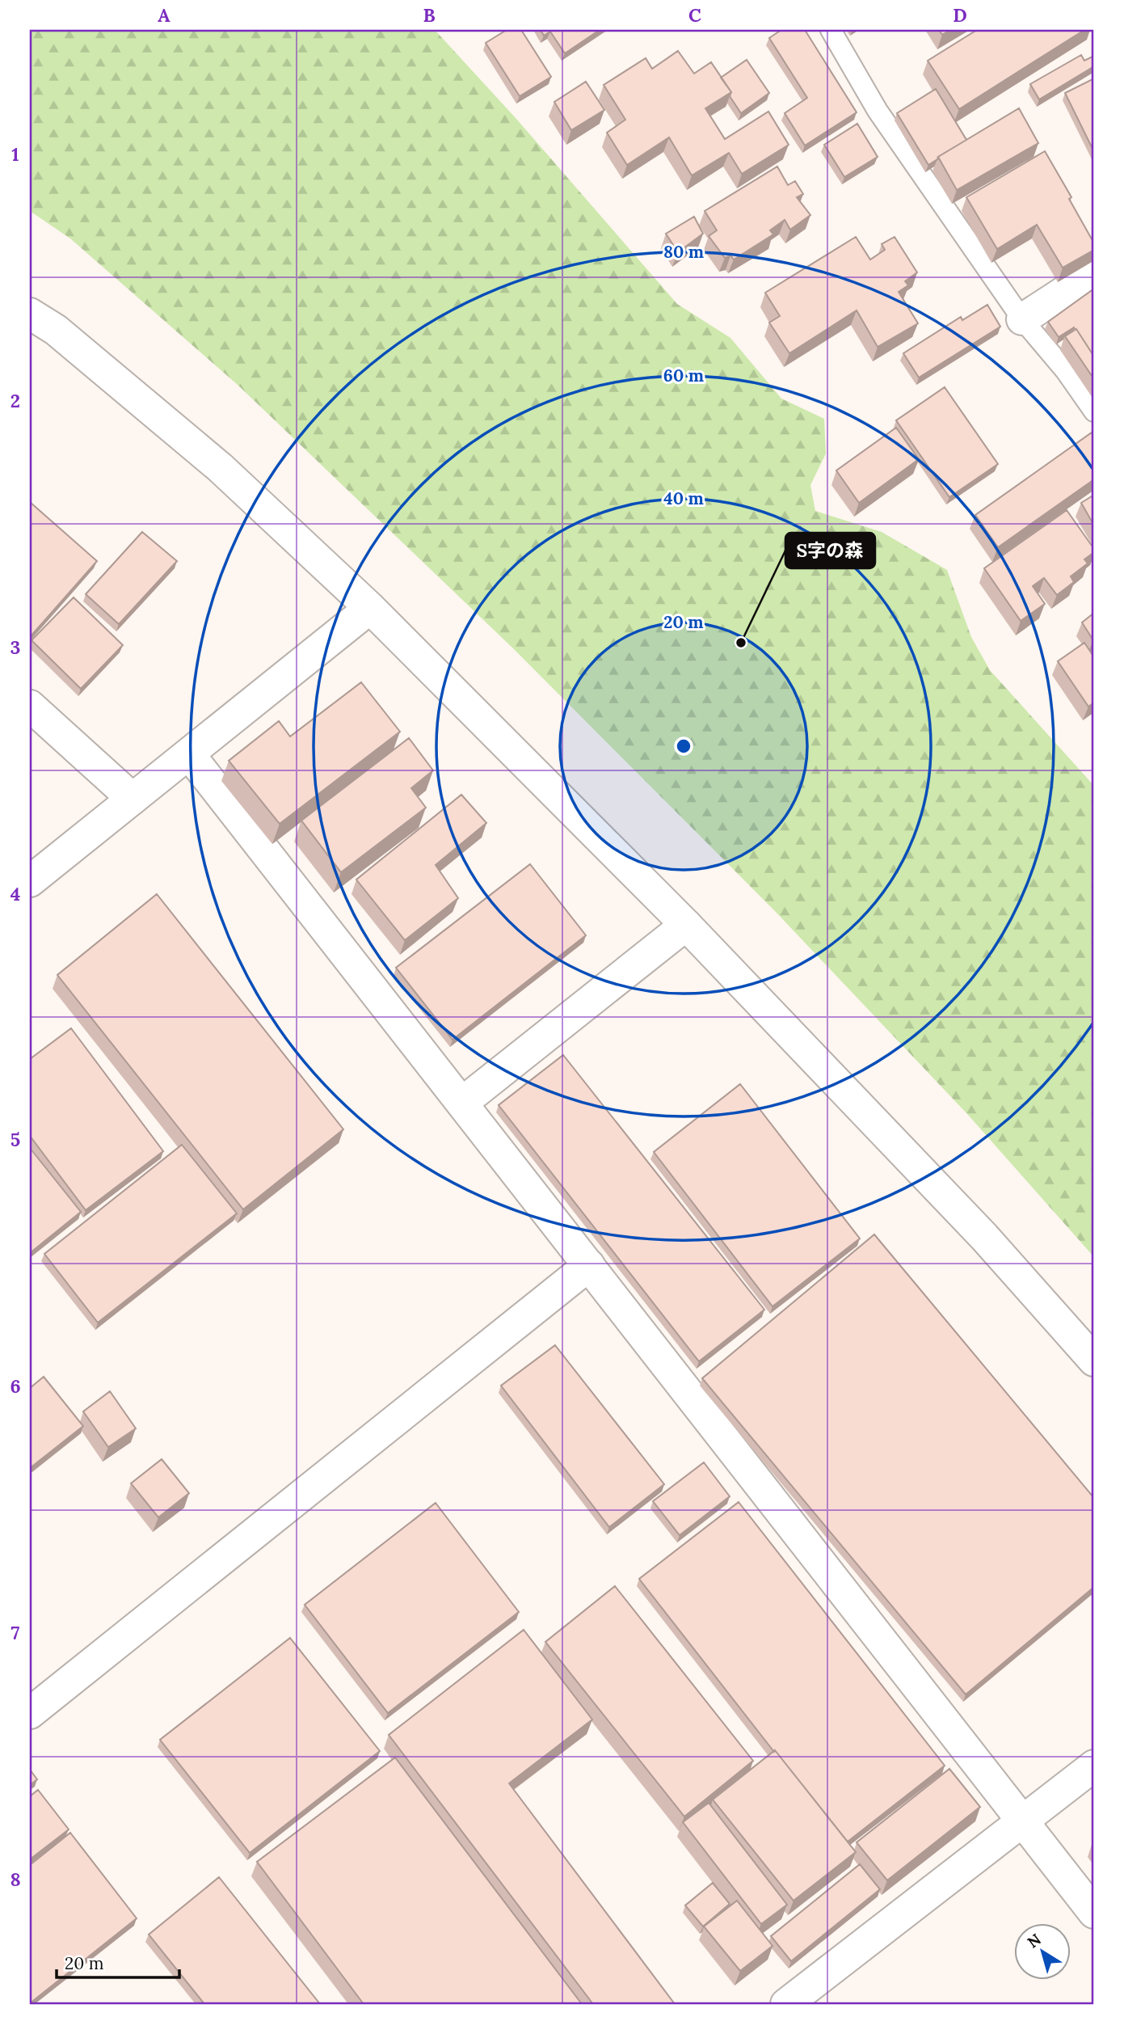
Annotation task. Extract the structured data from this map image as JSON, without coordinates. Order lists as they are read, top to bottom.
{
  "places": ["S字の森"],
  "scale_bar": "20 m",
  "north": "top left",
  "grid": {
    "columns": [
      "A",
      "B",
      "C",
      "D"
    ],
    "rows": [
      "1",
      "2",
      "3",
      "4",
      "5",
      "6",
      "7",
      "8"
    ]
  },
  "rings": [
    "80 m",
    "60 m",
    "40 m",
    "20 m"
  ]
}
